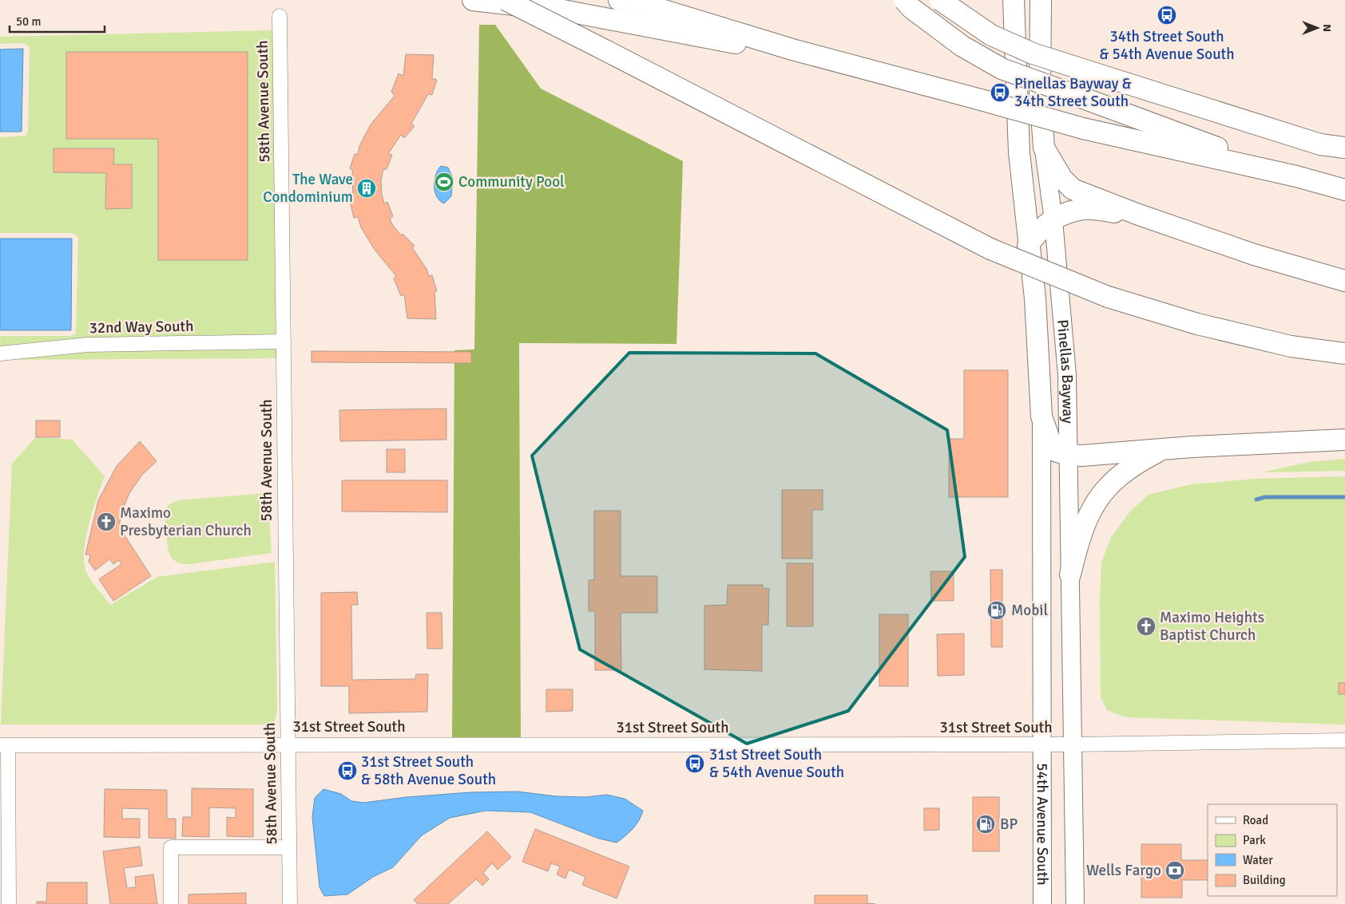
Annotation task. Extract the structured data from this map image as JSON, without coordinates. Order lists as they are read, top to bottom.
{
  "streets": {
    "highway": ["Pinellas Bayway"],
    "main road": ["54th Avenue South"],
    "street": ["58th Avenue South", "32nd Way South", "31st Street South"]
  },
  "crossings": [
    ["58th Avenue South", "32nd Way South"],
    ["58th Avenue South", "31st Street South"],
    ["Pinellas Bayway", "31st Street South"],
    ["Pinellas Bayway", "54th Avenue South"],
    ["31st Street South", "54th Avenue South"]
  ],
  "places": {
    "bus stop": [
      "34th Street South & 54th Avenue South",
      "Pinellas Bayway & 34th Street South",
      "31st Street South & 54th Avenue South",
      "31st Street South & 58th Avenue South"
    ],
    "sports": ["Community Pool"],
    "building": ["The Wave Condominium"],
    "church": ["Maximo Presbyterian Church", "Maximo Heights Baptist Church"],
    "fuel station": ["Mobil", "BP"],
    "bank": ["Wells Fargo"]
  },
  "legend": [
    "Road",
    "Park",
    "Water",
    "Building"
  ],
  "scale_bar": "50 m",
  "north": "right"
}
